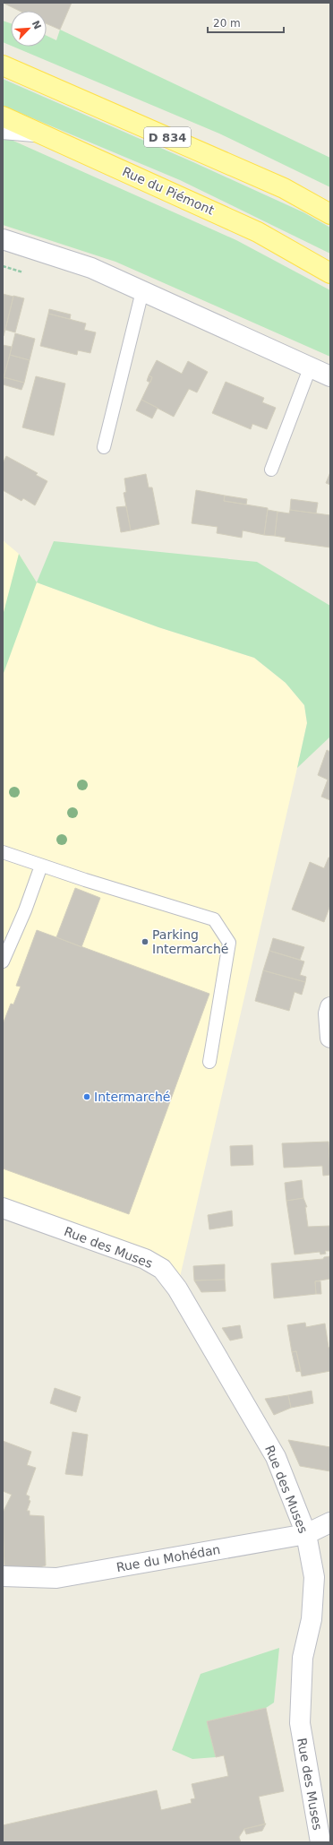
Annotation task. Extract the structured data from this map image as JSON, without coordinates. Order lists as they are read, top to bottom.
{
  "streets": {
    "main road": ["D 834", "Rue du Piémont"],
    "street": ["Rue des Muses", "Rue du Mohédan"]
  },
  "crossings": [
    ["Rue des Muses", "Rue du Mohédan"]
  ],
  "places": ["Parking Intermarché", "Intermarché"],
  "scale_bar": "20 m",
  "north": "top right"
}
